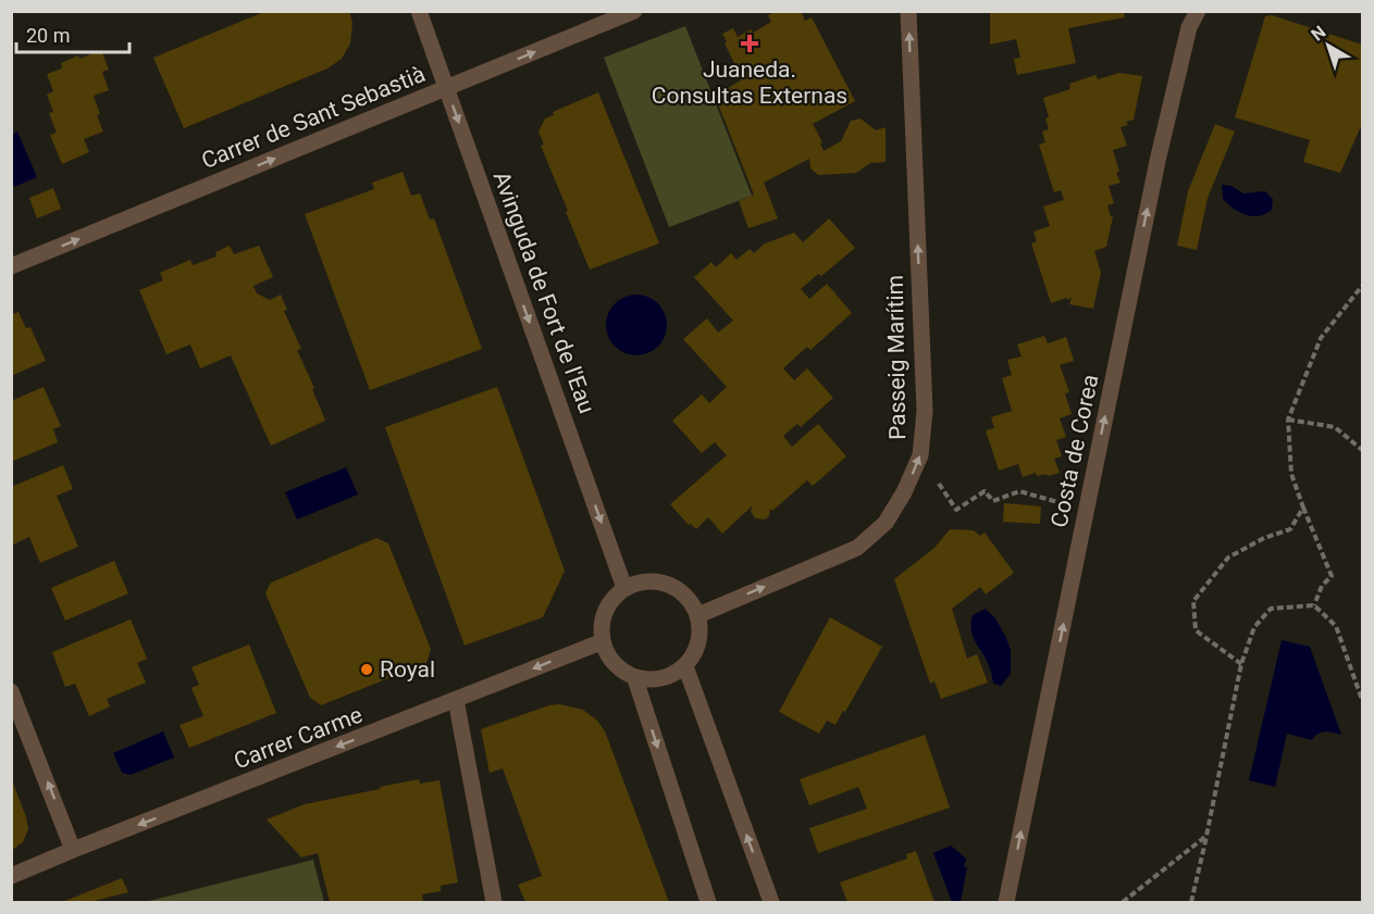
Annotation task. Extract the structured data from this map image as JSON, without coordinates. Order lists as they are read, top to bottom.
{
  "streets": {
    "street": [
      "Carrer de Sant Sebastià",
      "Avinguda de Fort de l'Eau",
      "Passeig Marítim",
      "Costa de Corea",
      "Carrer Carme"
    ]
  },
  "crossings": [
    ["Carrer de Sant Sebastià", "Avinguda de Fort de l'Eau"],
    ["Avinguda de Fort de l'Eau", "Passeig Marítim"],
    ["Avinguda de Fort de l'Eau", "Carrer Carme"],
    ["Passeig Marítim", "Carrer Carme"]
  ],
  "one_way": [
    "Carrer de Sant Sebastià",
    "Avinguda de Fort de l'Eau",
    "Passeig Marítim",
    "Costa de Corea",
    "Carrer Carme"
  ],
  "places": {
    "health": ["Juaneda. Consultas Externas"],
    "other": ["Royal"]
  },
  "scale_bar": "20 m",
  "north": "top left"
}
